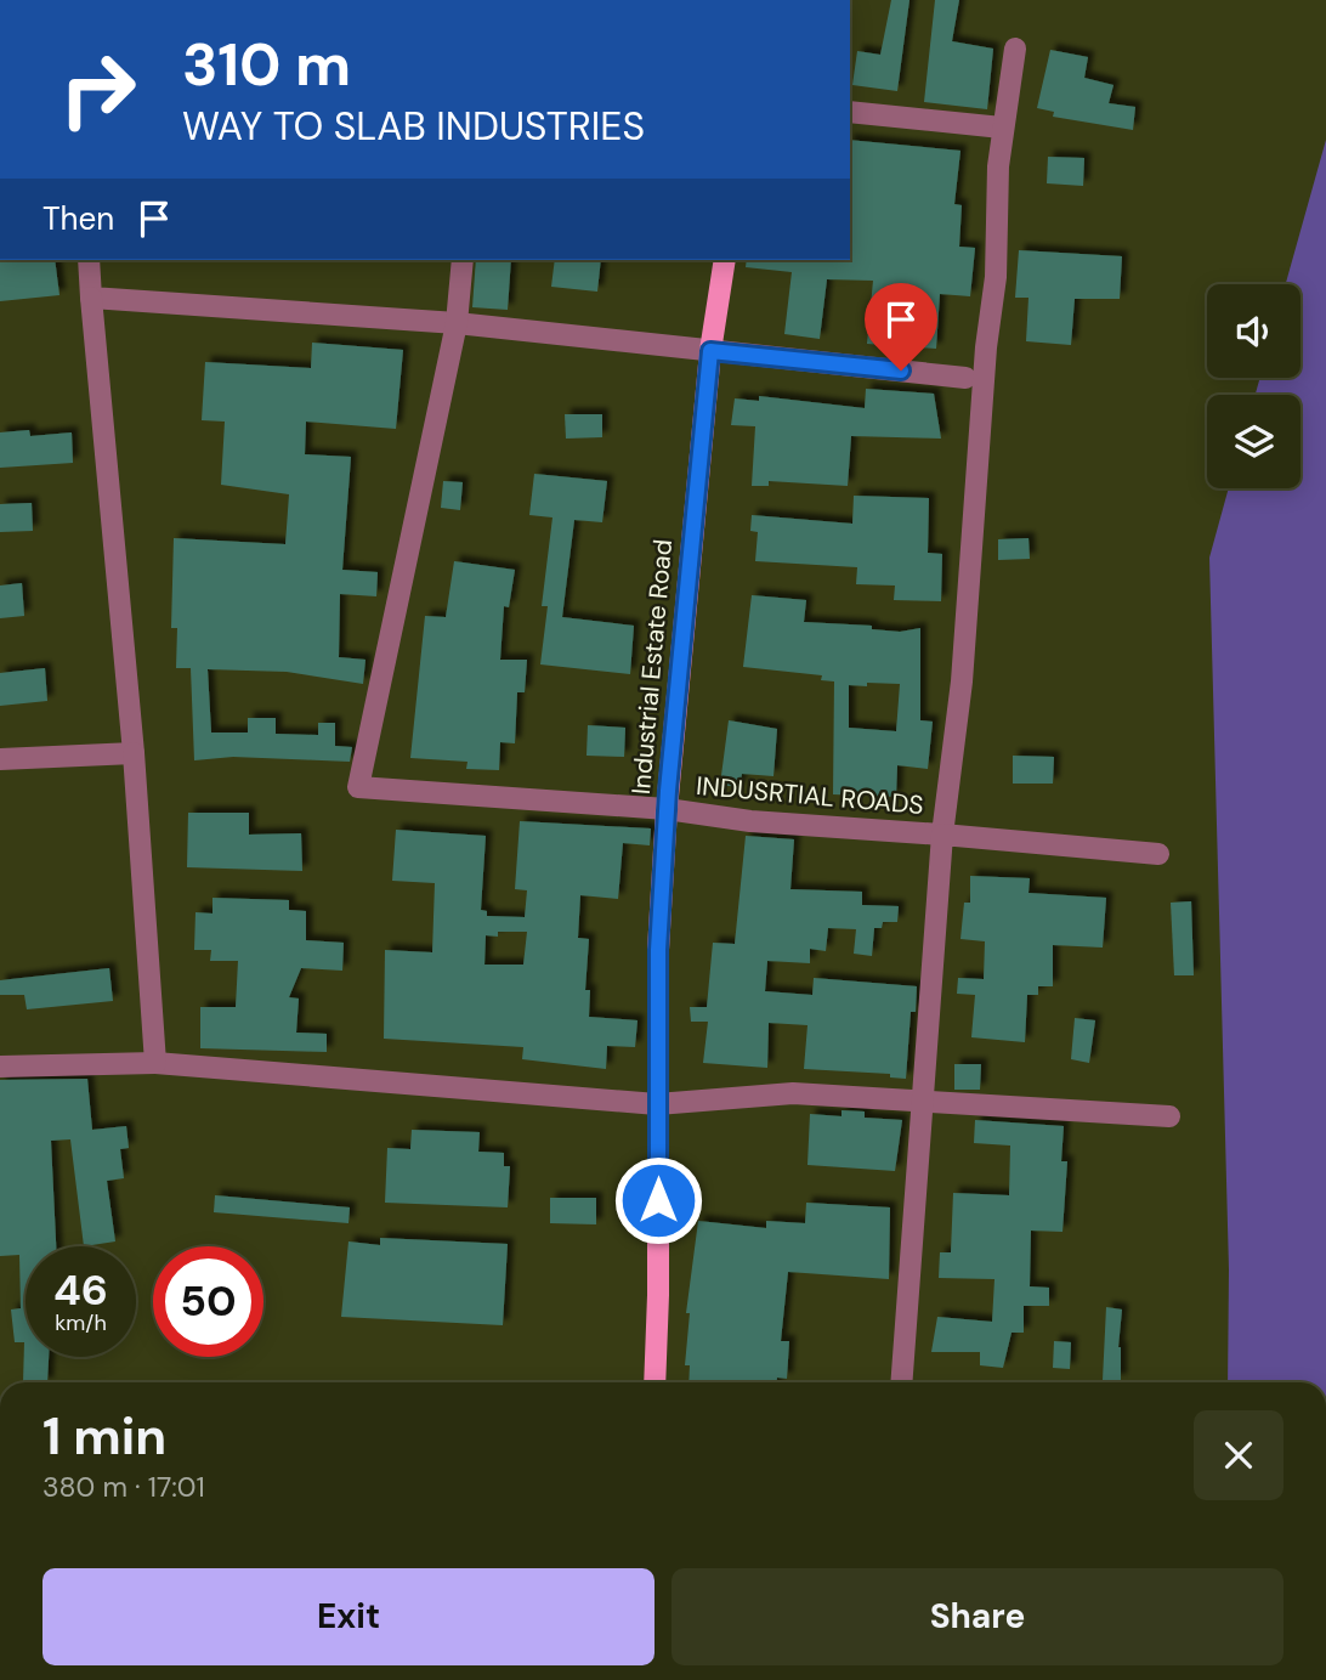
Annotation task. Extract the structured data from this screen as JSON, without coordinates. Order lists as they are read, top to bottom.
{
  "streets": {
    "main road": ["Industrial Estate Road"],
    "street": ["INDUSRTIAL ROADS"]
  },
  "crossings": [
    ["Industrial Estate Road", "INDUSRTIAL ROADS"]
  ],
  "page": {
    "turn": ["310 m", "WAY TO SLAB INDUSTRIES"],
    "then": "Then",
    "speed": "46 km/h",
    "limit": "50",
    "heading": ["1 min", "380 m · 17:01"],
    "buttons": ["Exit", "Share"]
  }
}
